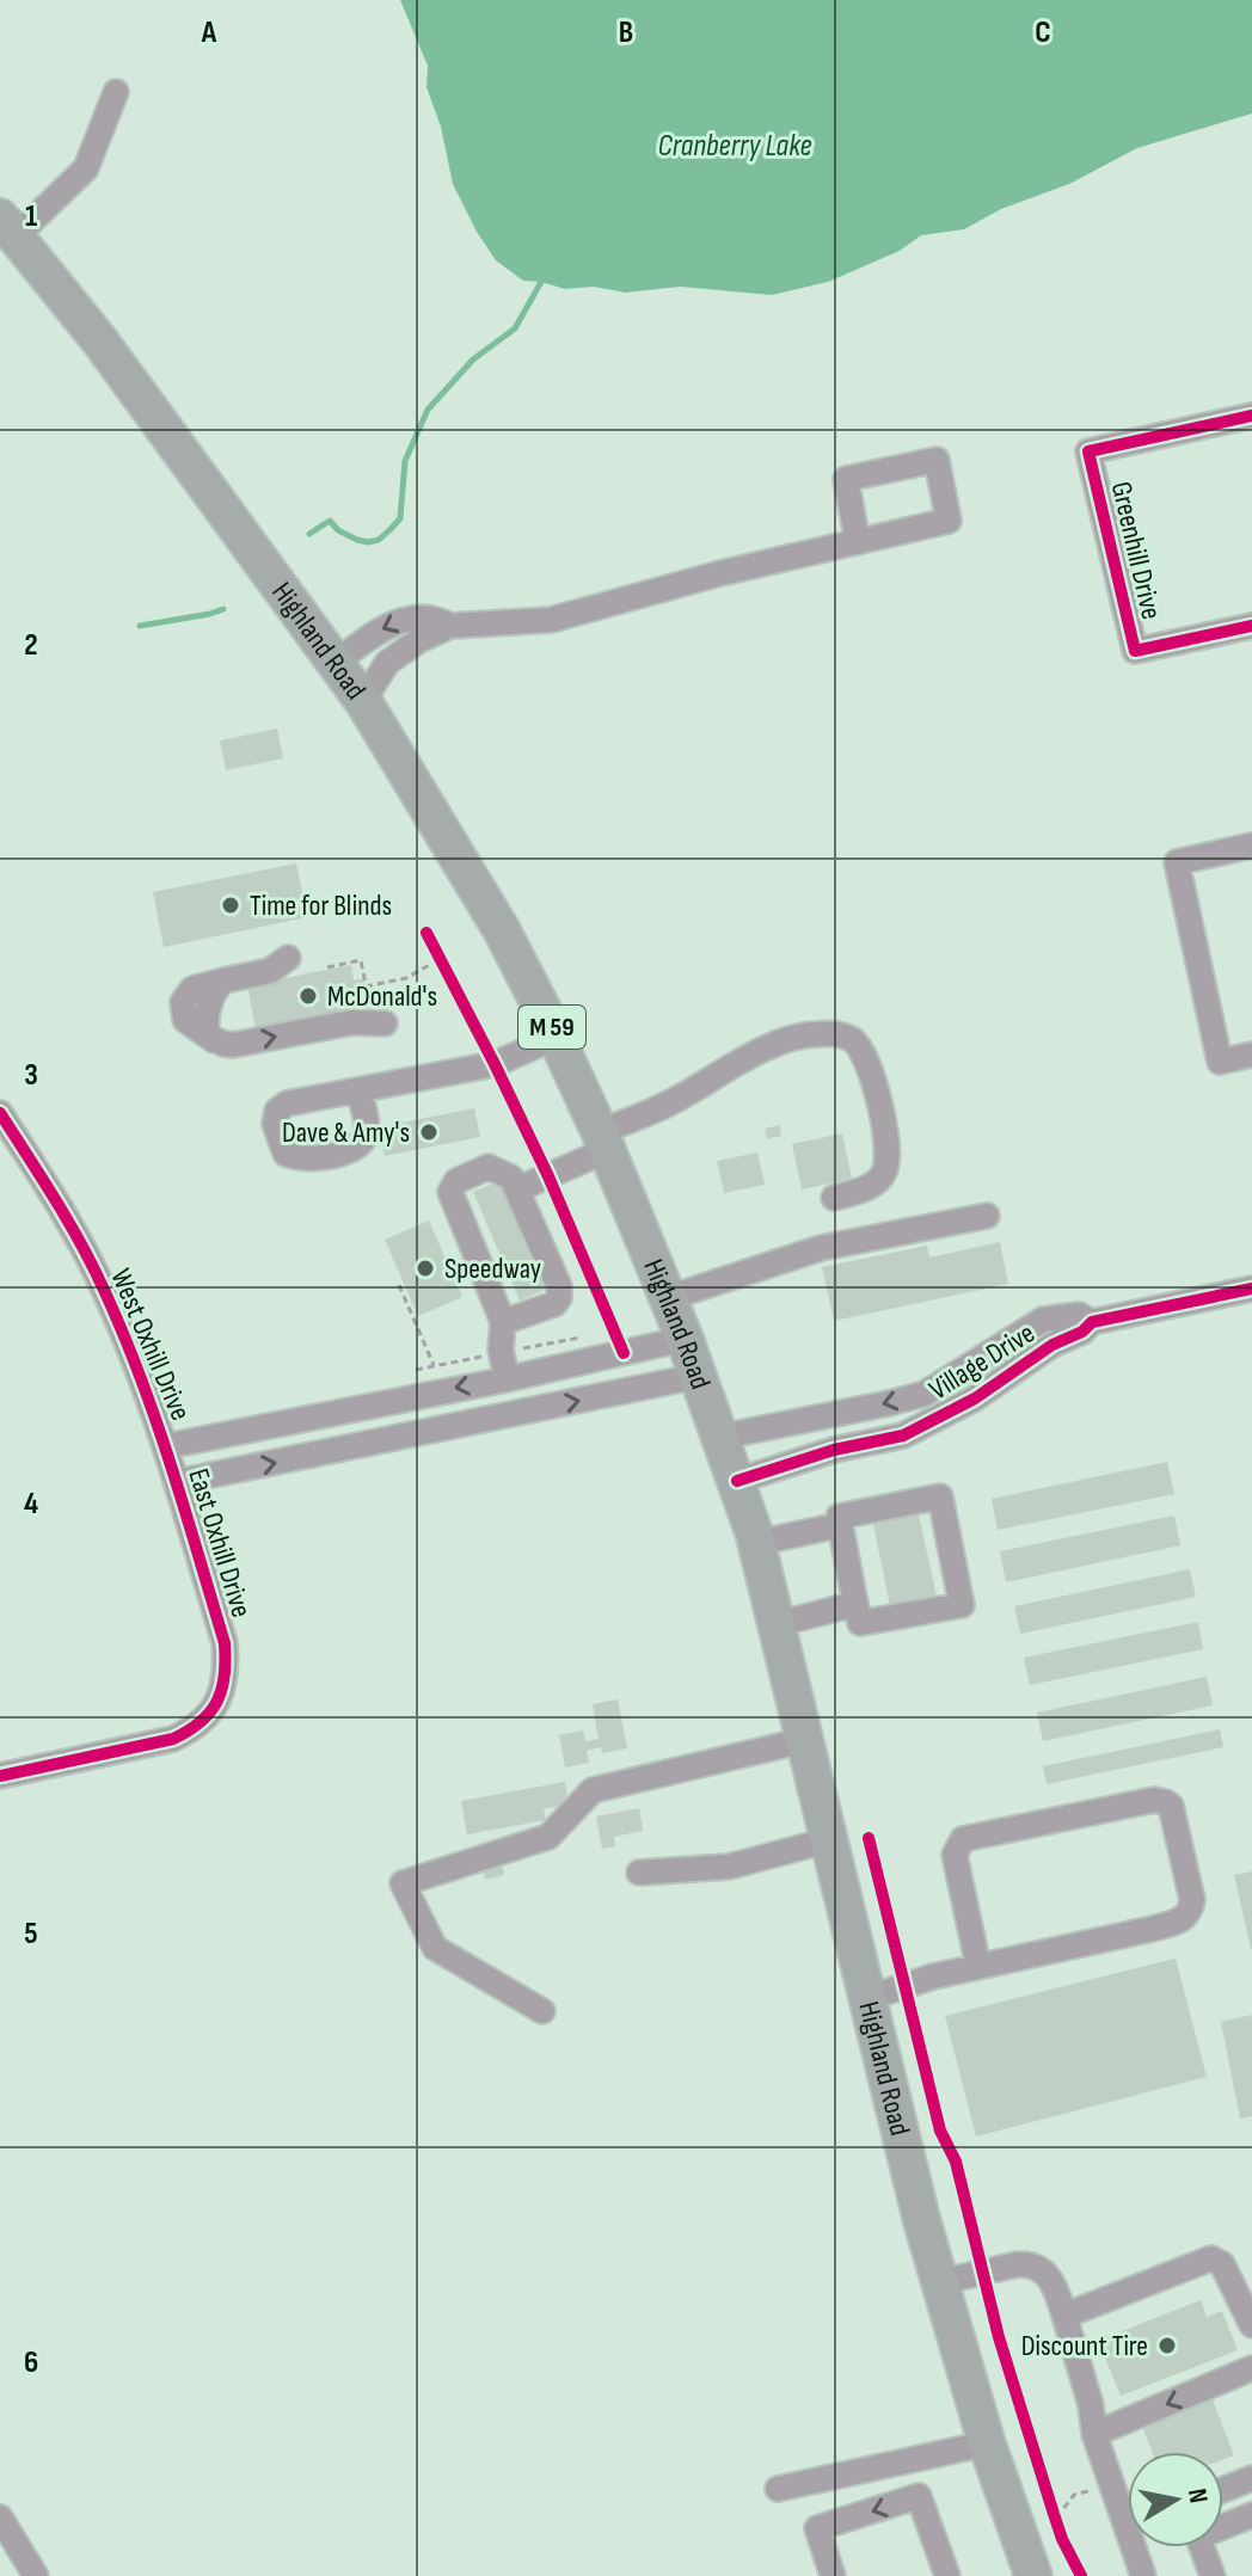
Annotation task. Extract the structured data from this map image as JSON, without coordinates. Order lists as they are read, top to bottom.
{
  "streets": {
    "highway": ["Highland Road", "M 59"],
    "street": [
      "Greenhill Drive",
      "West Oxhill Drive",
      "Village Drive",
      "East Oxhill Drive"
    ]
  },
  "crossings": [
    ["Highland Road", "Village Drive"],
    ["West Oxhill Drive", "East Oxhill Drive"]
  ],
  "water": ["Cranberry Lake"],
  "places": [
    "Time for Blinds",
    "McDonald's",
    "Dave & Amy's",
    "Speedway",
    "Discount Tire"
  ],
  "north": "right",
  "grid": {
    "columns": ["A", "B", "C"],
    "rows": [
      "1",
      "2",
      "3",
      "4",
      "5",
      "6"
    ]
  }
}
